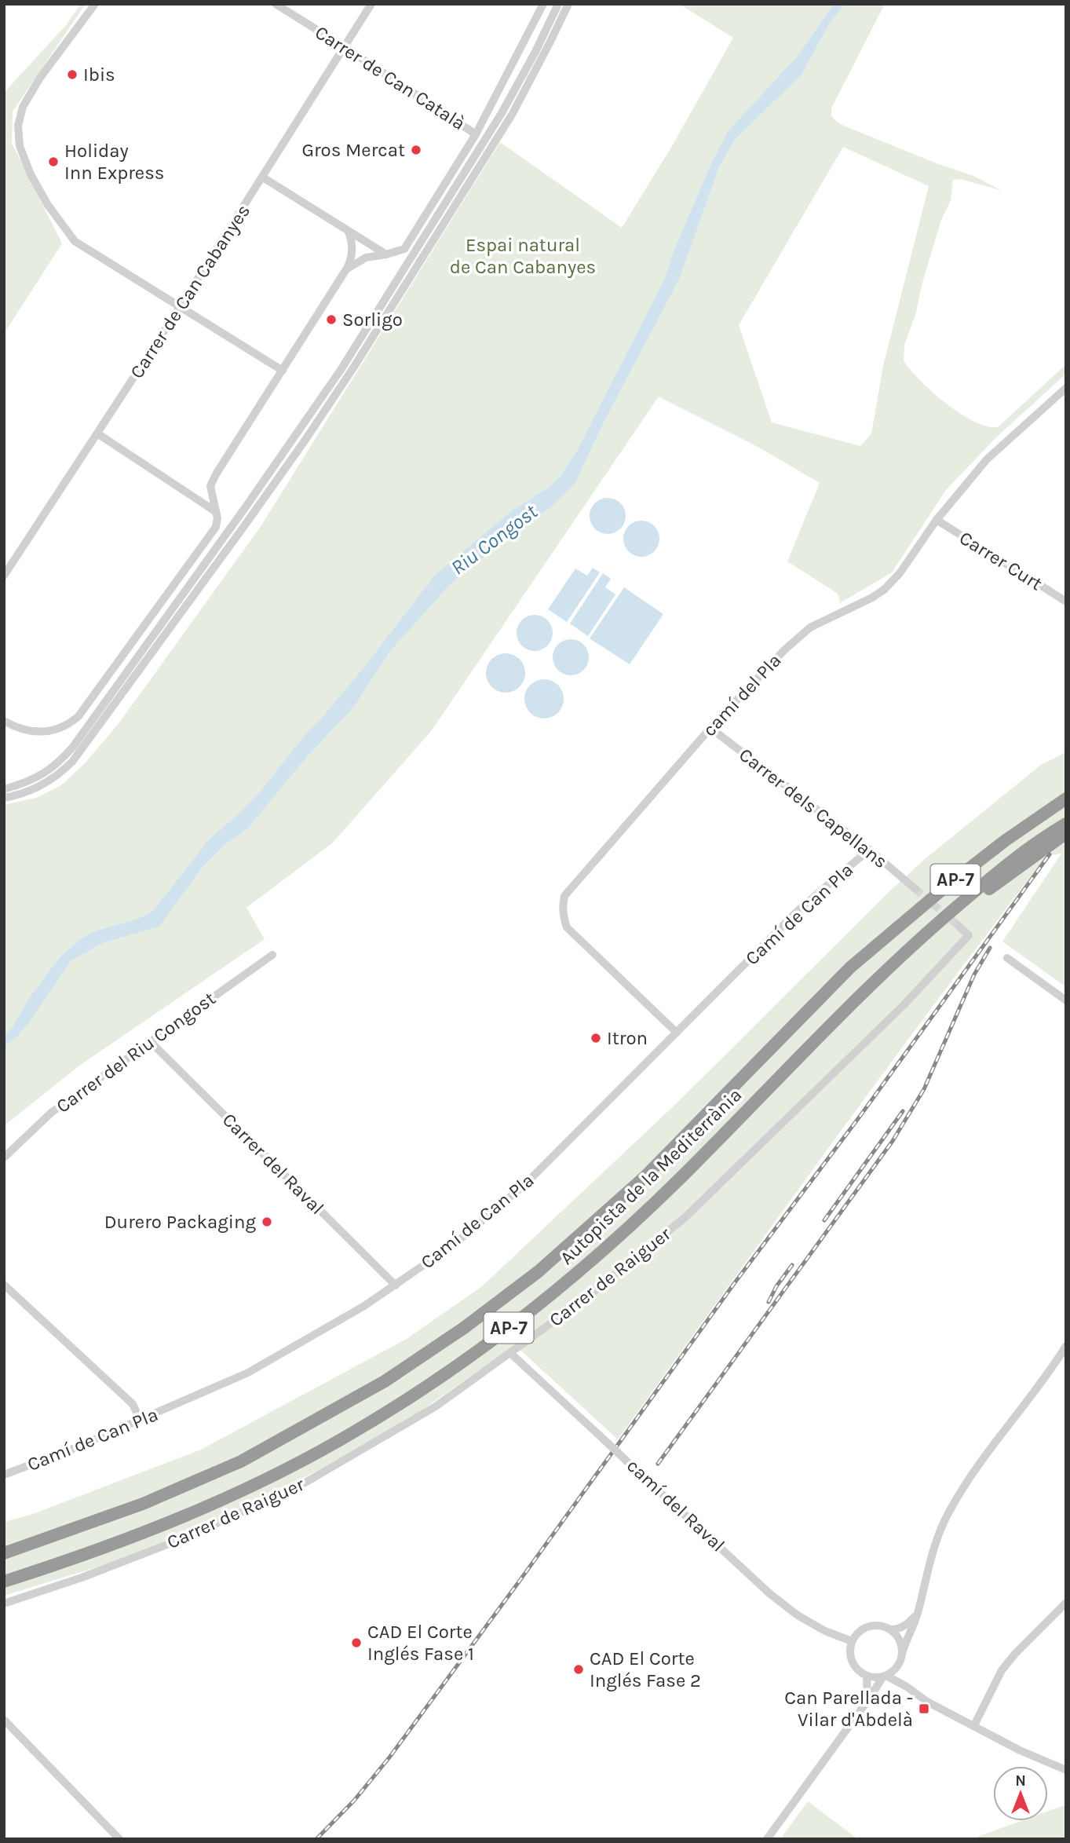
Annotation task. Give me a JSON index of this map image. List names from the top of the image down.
{
  "streets": {
    "highway": ["AP-7", "Autopista de la Mediterrània"],
    "street": [
      "Carrer de Can Català",
      "Carrer de Can Cabanyes",
      "Carrer Curt",
      "camí del Pla",
      "Carrer dels Capellans",
      "Camí de Can Pla",
      "Carrer del Riu Congost",
      "Carrer del Raval",
      "Carrer de Raiguer",
      "camí del Raval"
    ]
  },
  "crossings": [
    ["Carrer de Can Català", "Carrer de Can Cabanyes"],
    ["Carrer Curt", "camí del Pla"],
    ["camí del Pla", "Carrer dels Capellans"],
    ["camí del Pla", "Camí de Can Pla"],
    ["Carrer dels Capellans", "Camí de Can Pla"],
    ["Camí de Can Pla", "Carrer del Raval"],
    ["Carrer del Riu Congost", "Carrer del Raval"],
    ["Carrer de Raiguer", "camí del Raval"]
  ],
  "water": ["Riu Congost"],
  "parks": ["Espai natural de Can Cabanyes"],
  "places": {
    "other": [
      "Ibis",
      "Gros Mercat",
      "Holiday Inn Express",
      "Sorligo",
      "Itron",
      "Durero Packaging",
      "CAD El Corte Inglés Fase 1",
      "CAD El Corte Inglés Fase 2"
    ],
    "transit": ["Can Parellada - Vilar d'Abdelà"]
  },
  "north": "top"
}
